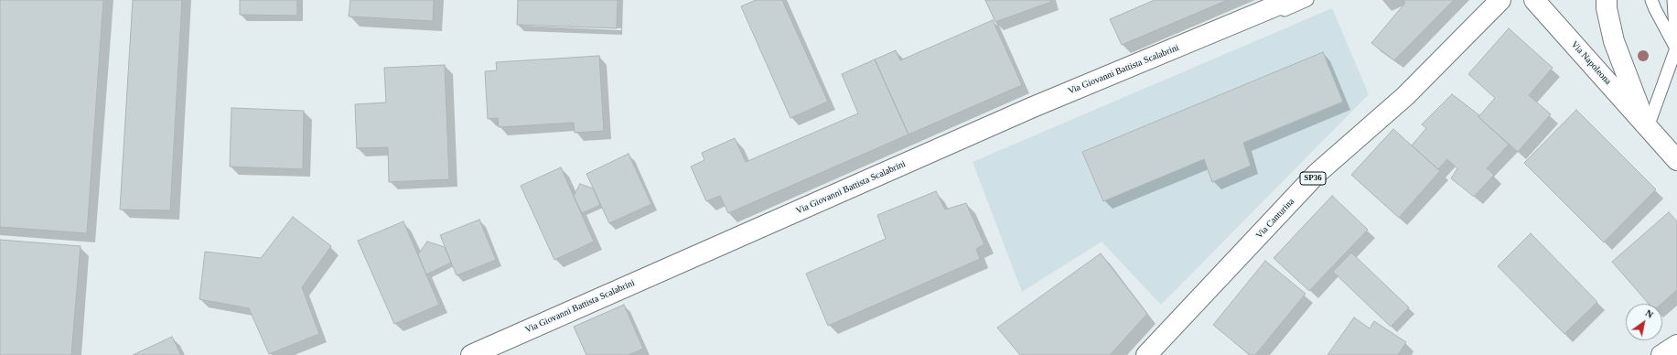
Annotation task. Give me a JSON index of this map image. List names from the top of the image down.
{
  "streets": {
    "street": [
      "Via Napoleona",
      "Via Giovanni Battista Scalabrini",
      "SP36",
      "Via Canturina"
    ]
  },
  "north": "top right"
}
